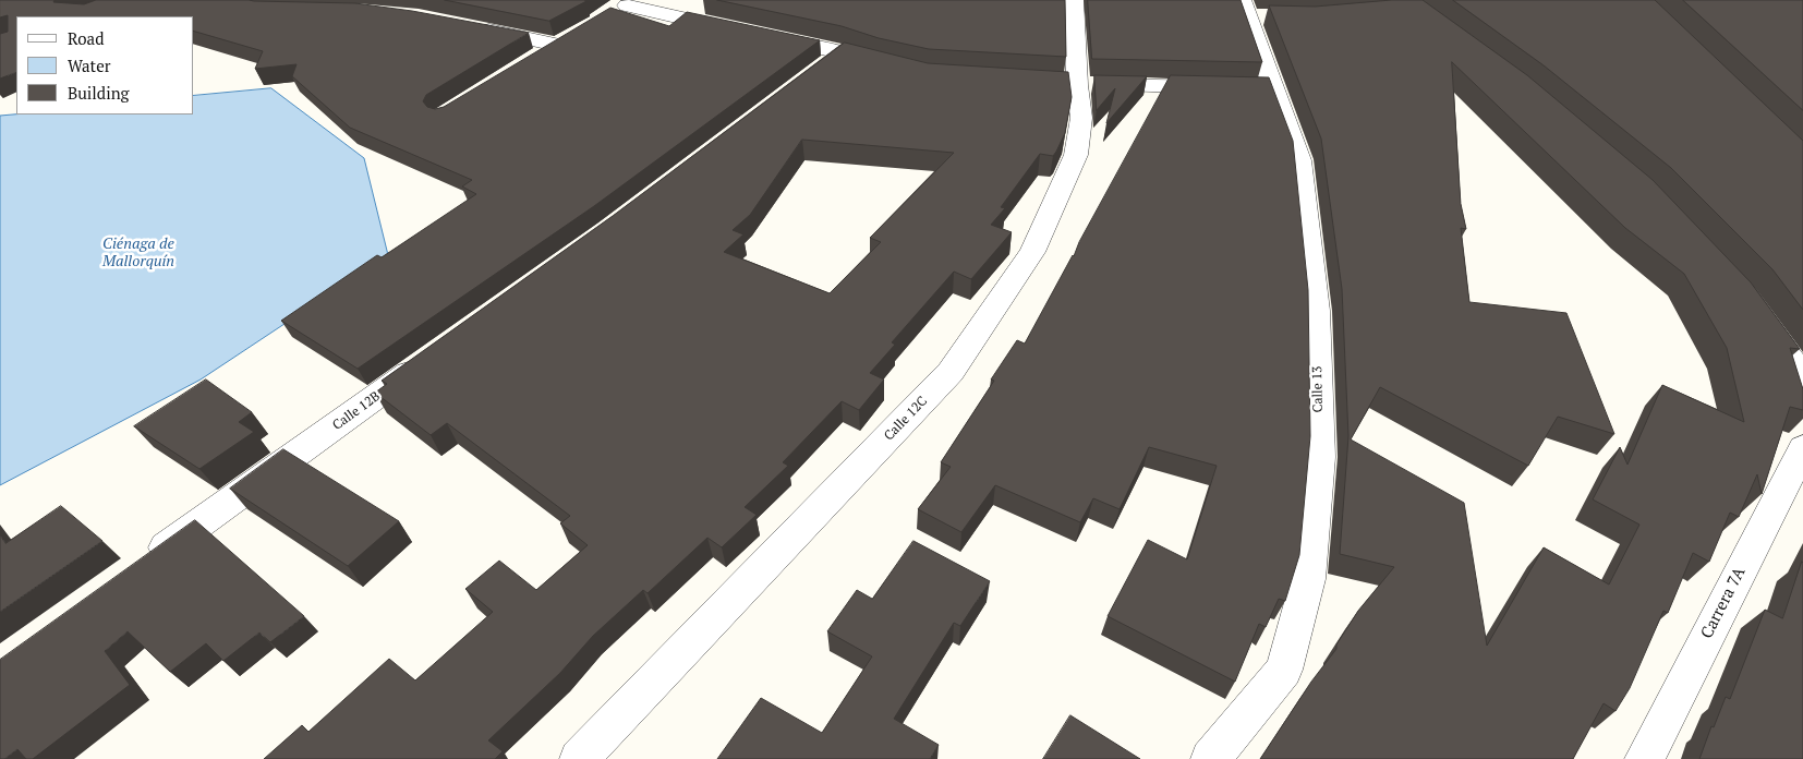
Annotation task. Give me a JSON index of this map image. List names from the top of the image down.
{
  "streets": {
    "street": [
      "Calle 13",
      "Calle 12B",
      "Calle 12C",
      "Carrera 7A"
    ]
  },
  "water": ["Ciénaga de Mallorquín"],
  "legend": ["Road", "Water", "Building"]
}
